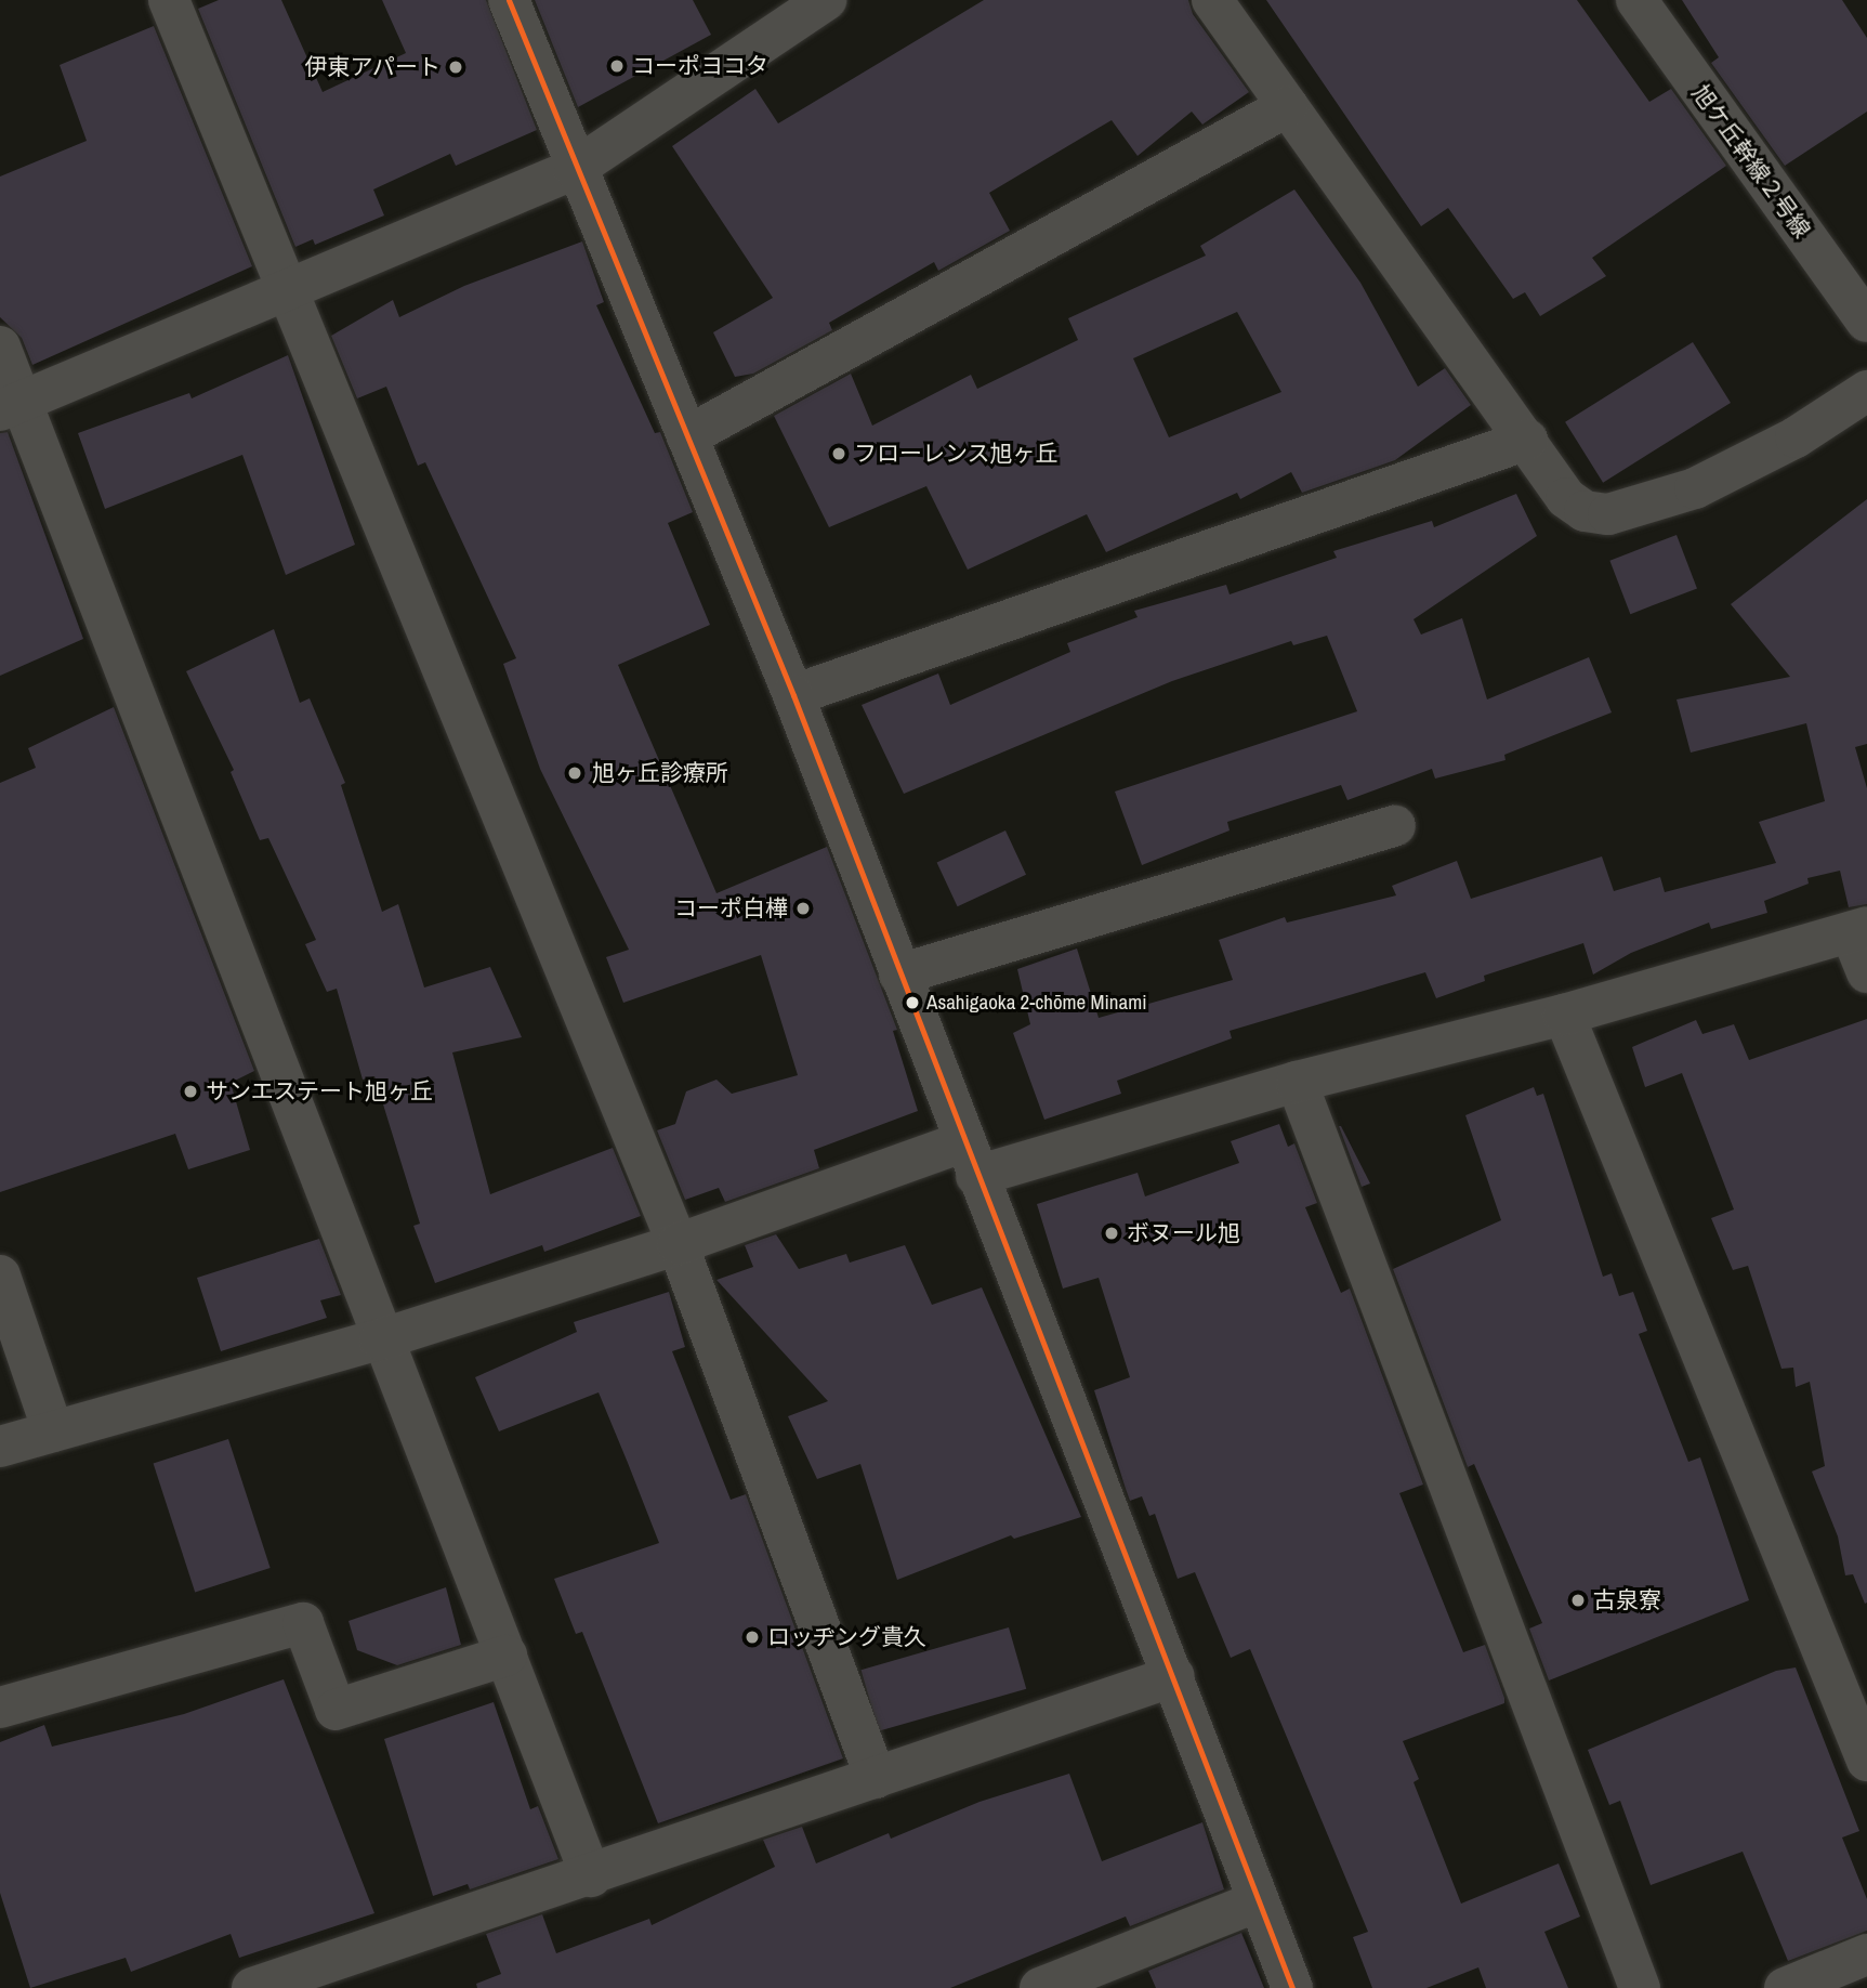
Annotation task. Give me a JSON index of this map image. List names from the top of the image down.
{
  "streets": {
    "street": ["旭ケ丘幹線２号線"]
  },
  "places": [
    "コーポヨコタ",
    "伊東アパート",
    "フローレンス旭ヶ丘",
    "旭ヶ丘診療所",
    "コーポ白樺",
    "Asahigaoka 2-chōme Minami",
    "サンエステート旭ヶ丘",
    "ボヌール旭",
    "古泉寮",
    "ロッヂング貴久"
  ]
}
